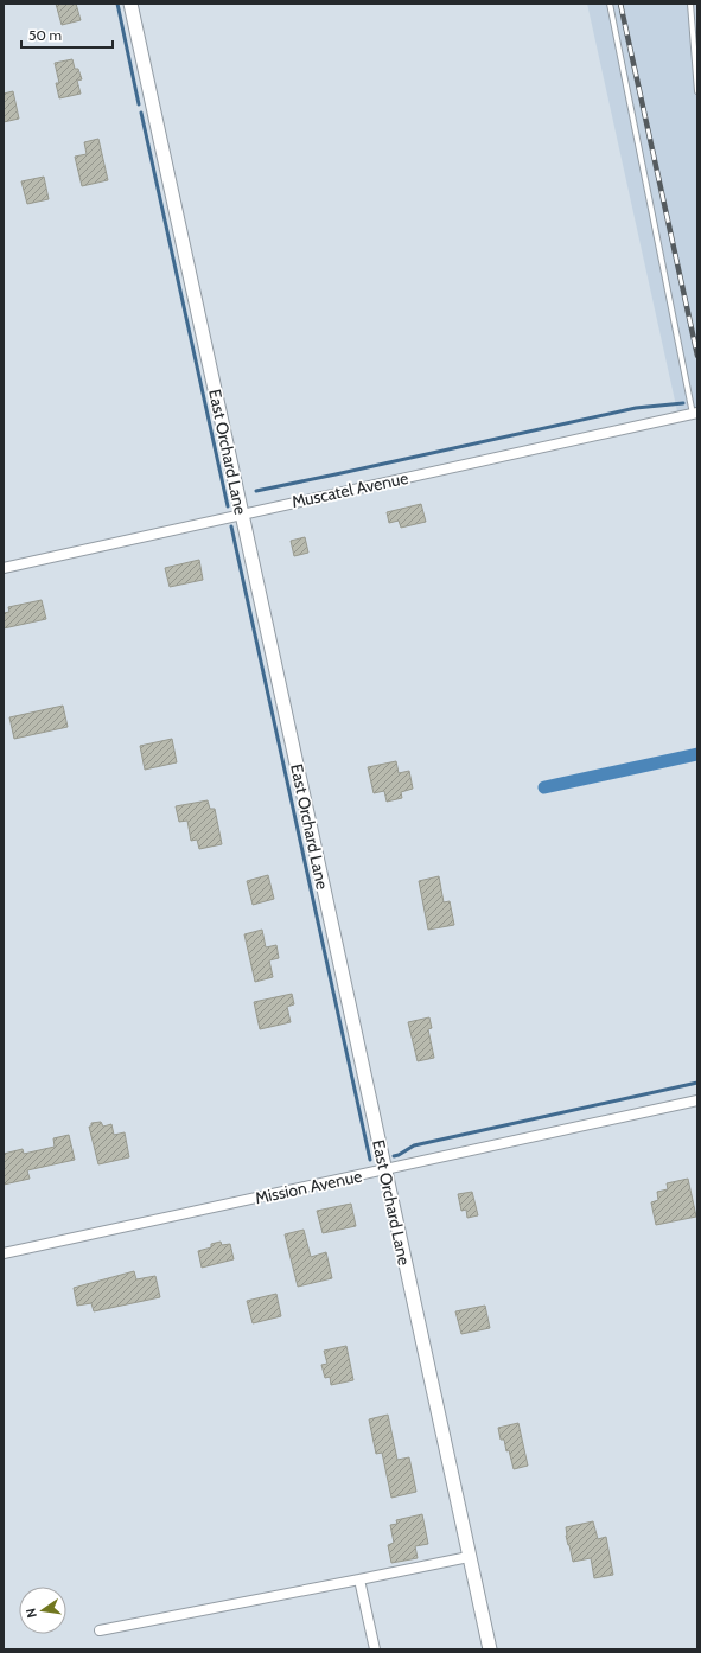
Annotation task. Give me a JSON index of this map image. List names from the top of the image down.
{
  "streets": {
    "street": ["East Orchard Lane", "Muscatel Avenue", "Mission Avenue"]
  },
  "crossings": [
    ["East Orchard Lane", "Muscatel Avenue"],
    ["East Orchard Lane", "Mission Avenue"]
  ],
  "scale_bar": "50 m",
  "north": "left"
}
